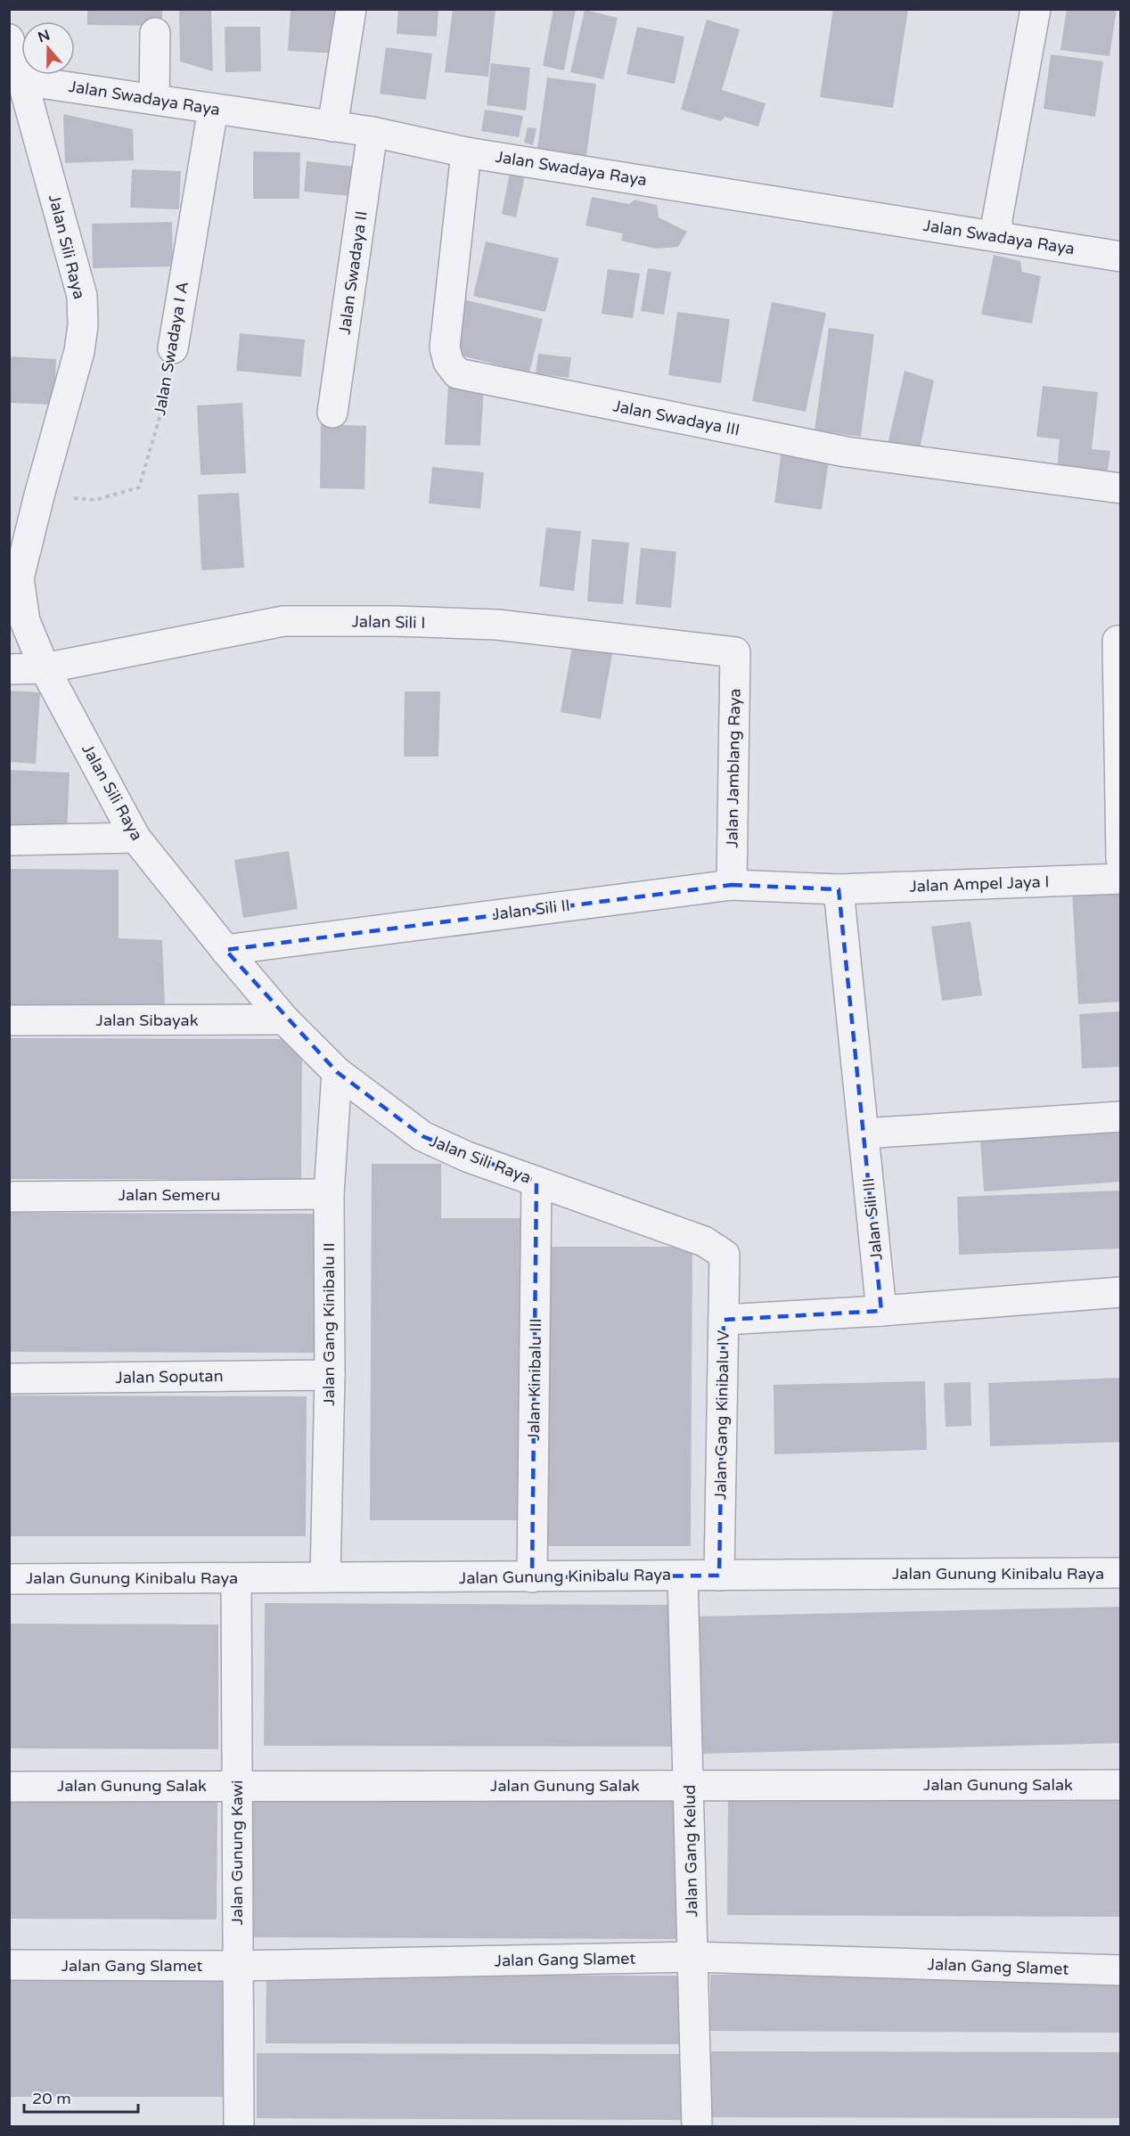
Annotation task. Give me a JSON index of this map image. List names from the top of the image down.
{
  "streets": {
    "street": [
      "Jalan Swadaya Raya",
      "Jalan Sili Raya",
      "Jalan Swadaya II",
      "Jalan Swadaya I A",
      "Jalan Swadaya III",
      "Jalan Sili I",
      "Jalan Jamblang Raya",
      "Jalan Ampel Jaya I",
      "Jalan Sili II",
      "Jalan Sibayak",
      "Jalan Semeru",
      "Jalan Sili III",
      "Jalan Gang Kinibalu II",
      "Jalan Soputan",
      "Jalan Kinibalu III",
      "Jalan Gang Kinibalu IV",
      "Jalan Gunung Kinibalu Raya",
      "Jalan Gunung Salak",
      "Jalan Gang Kelud",
      "Jalan Gunung Kawi",
      "Jalan Gang Slamet"
    ]
  },
  "crossings": [
    ["Jalan Swadaya Raya", "Jalan Sili Raya"],
    ["Jalan Swadaya Raya", "Jalan Swadaya II"],
    ["Jalan Swadaya Raya", "Jalan Swadaya I A"],
    ["Jalan Swadaya Raya", "Jalan Swadaya III"],
    ["Jalan Sili Raya", "Jalan Swadaya I A"],
    ["Jalan Sili Raya", "Jalan Sili I"],
    ["Jalan Sili Raya", "Jalan Sili II"],
    ["Jalan Sili Raya", "Jalan Sibayak"],
    ["Jalan Sili Raya", "Jalan Gang Kinibalu II"],
    ["Jalan Sili Raya", "Jalan Kinibalu III"],
    ["Jalan Sili Raya", "Jalan Gang Kinibalu IV"],
    ["Jalan Sili I", "Jalan Jamblang Raya"],
    ["Jalan Jamblang Raya", "Jalan Sili II"],
    ["Jalan Ampel Jaya I", "Jalan Sili II"],
    ["Jalan Ampel Jaya I", "Jalan Sili III"],
    ["Jalan Sili II", "Jalan Sili III"],
    ["Jalan Semeru", "Jalan Gang Kinibalu II"],
    ["Jalan Gang Kinibalu II", "Jalan Soputan"],
    ["Jalan Gang Kinibalu II", "Jalan Gunung Kinibalu Raya"],
    ["Jalan Kinibalu III", "Jalan Gunung Kinibalu Raya"],
    ["Jalan Gang Kinibalu IV", "Jalan Gunung Kinibalu Raya"],
    ["Jalan Gunung Kinibalu Raya", "Jalan Gang Kelud"],
    ["Jalan Gunung Kinibalu Raya", "Jalan Gunung Kawi"],
    ["Jalan Gunung Salak", "Jalan Gang Kelud"],
    ["Jalan Gunung Salak", "Jalan Gunung Kawi"],
    ["Jalan Gang Kelud", "Jalan Gang Slamet"],
    ["Jalan Gunung Kawi", "Jalan Gang Slamet"]
  ],
  "scale_bar": "20 m",
  "north": "top"
}
